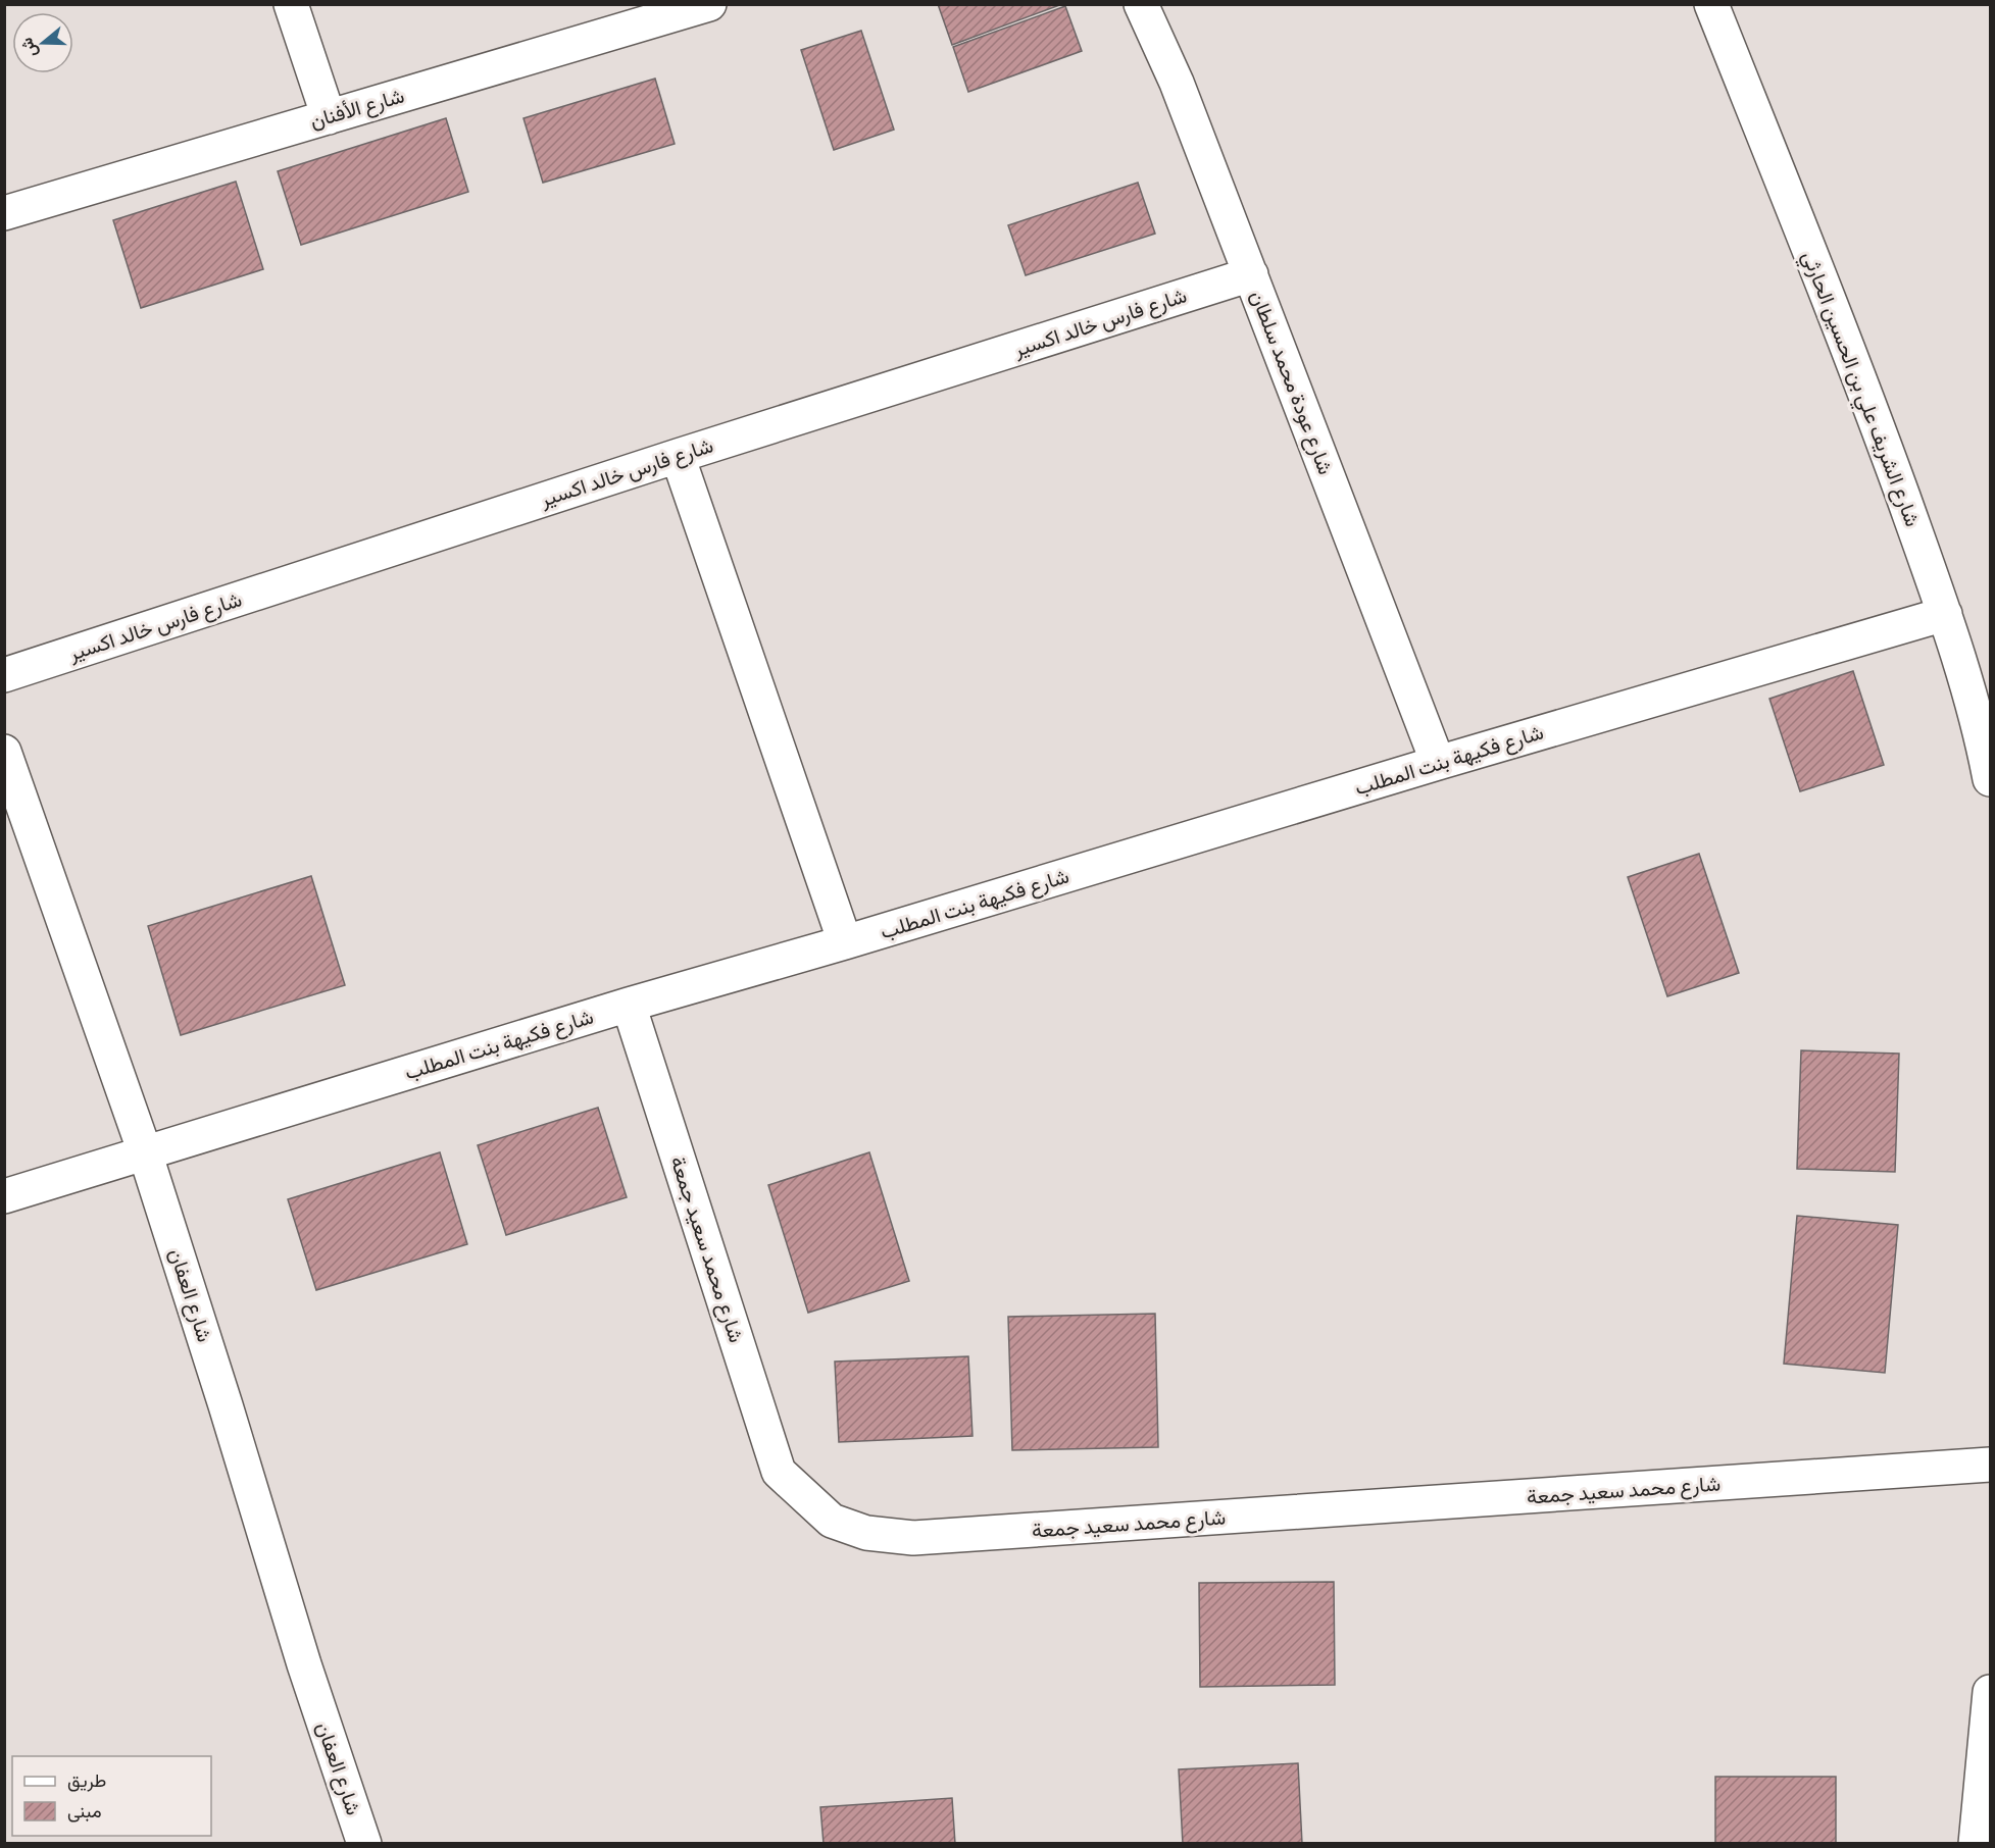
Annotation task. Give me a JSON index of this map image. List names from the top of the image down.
{
  "streets": {
    "street": [
      "شارع الأفنان",
      "شارع فارس خالد اكسير",
      "شارع عودة محمد سلطان",
      "شارع الشريف علي بن الحسين الحارثي",
      "شارع فكيهة بنت المطلب",
      "شارع محمد سعيد جمعة",
      "شارع العفان"
    ]
  },
  "crossings": [
    ["شارع فارس خالد اكسير", "شارع عودة محمد سلطان"],
    ["شارع عودة محمد سلطان", "شارع فكيهة بنت المطلب"],
    ["شارع الشريف علي بن الحسين الحارثي", "شارع فكيهة بنت المطلب"],
    ["شارع فكيهة بنت المطلب", "شارع محمد سعيد جمعة"],
    ["شارع فكيهة بنت المطلب", "شارع العفان"]
  ],
  "legend": ["طريق", "مبنى"],
  "north": "left"
}
